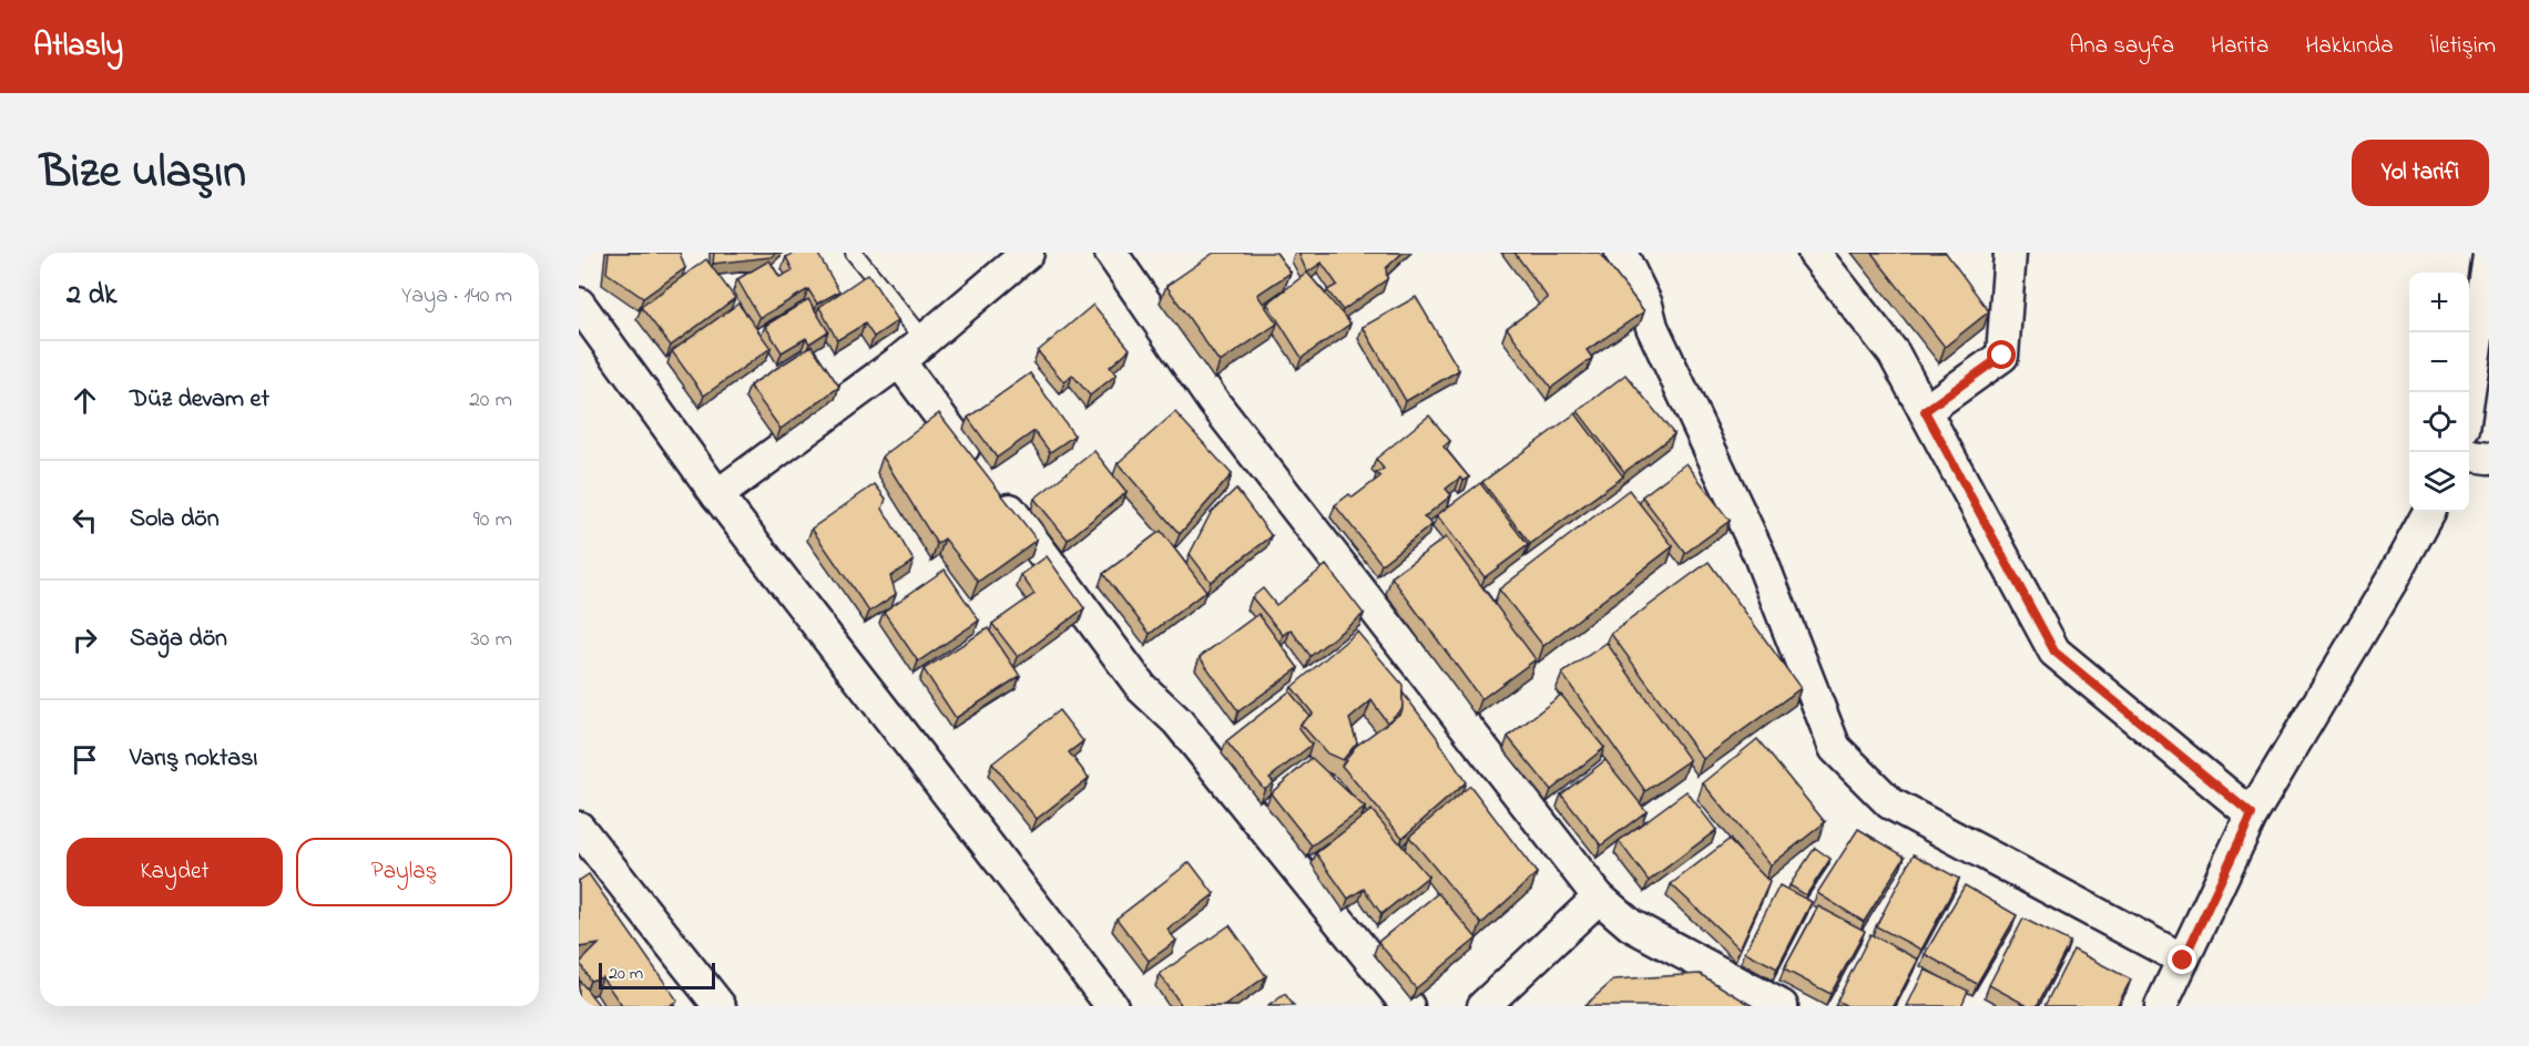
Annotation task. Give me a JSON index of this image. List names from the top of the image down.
{
  "scale_bar": "20 m",
  "page": {
    "header": "Atlasly",
    "nav": [
      "Ana sayfa",
      "Harita",
      "Hakkında",
      "İletişim"
    ],
    "title": "Bize ulaşın",
    "buttons": [
      "Yol tarifi",
      ["Kaydet", "Paylaş"]
    ],
    "heading": ["2 dk", "Yaya · 140 m"],
    "map_buttons": ["+", "−"],
    "list": [
      ["Düz devam et", "20 m"],
      ["Sola dön", "90 m"],
      ["Sağa dön", "30 m"],
      "Varış noktası"
    ],
    "scale": "20 m"
  }
}
